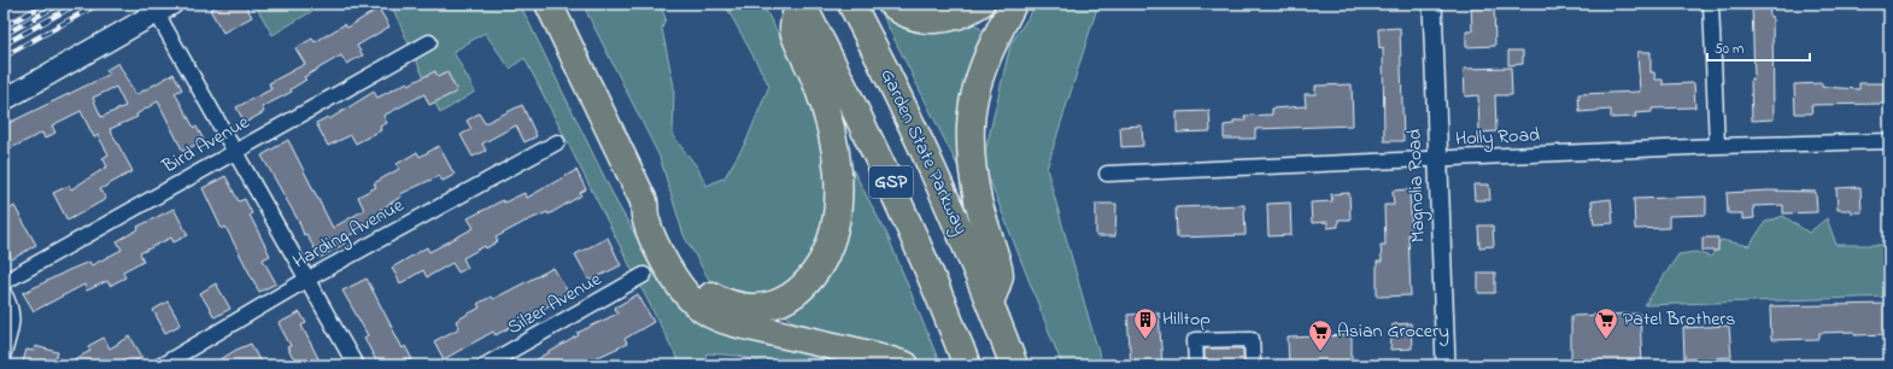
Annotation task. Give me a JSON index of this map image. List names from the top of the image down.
{
  "streets": {
    "highway": ["Garden State Parkway", "GSP"],
    "street": [
      "Holly Road",
      "Bird Avenue",
      "Magnolia Road",
      "Harding Avenue",
      "Silzer Avenue"
    ]
  },
  "crossings": [
    ["Holly Road", "Magnolia Road"]
  ],
  "places": {
    "building": ["Hilltop"],
    "supermarket": ["Patel Brothers", "Asian Grocery"]
  },
  "scale_bar": "50 m"
}
